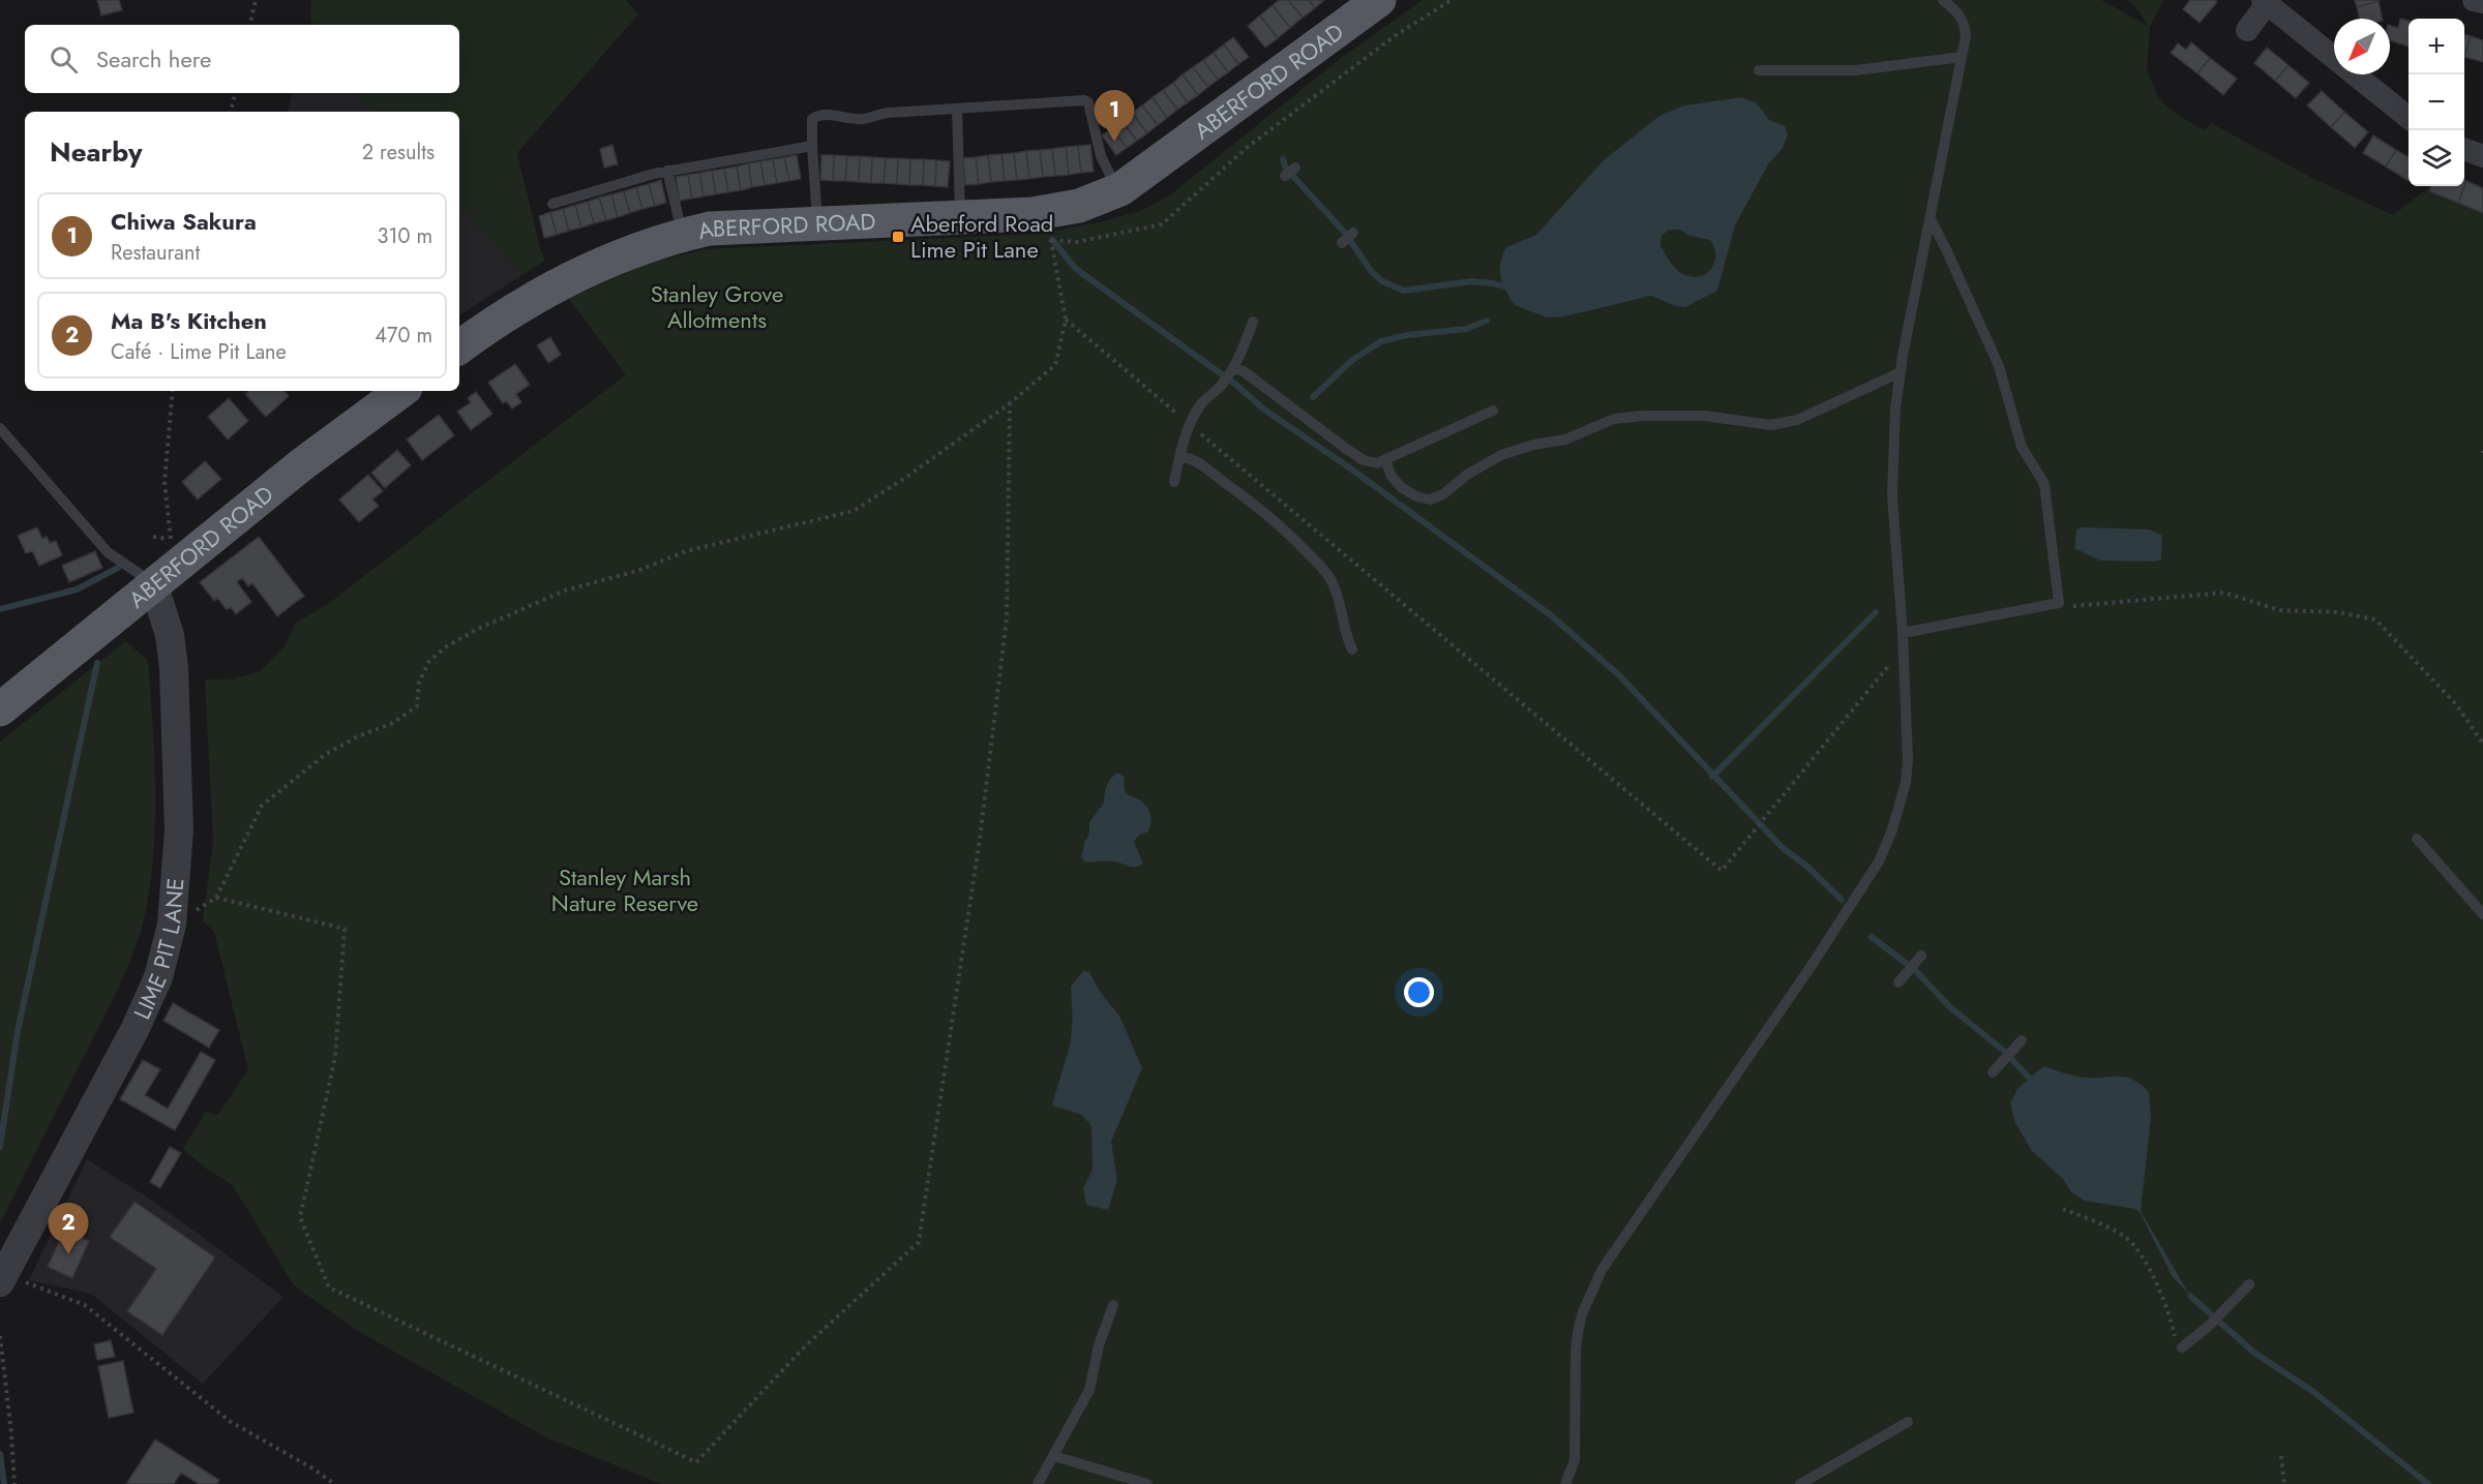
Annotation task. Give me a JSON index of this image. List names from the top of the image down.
{
  "streets": {
    "main road": ["ABERFORD ROAD"],
    "street": ["LIME PIT LANE"]
  },
  "crossings": [
    ["ABERFORD ROAD", "LIME PIT LANE"]
  ],
  "parks": ["Stanley Grove Allotments", "Stanley Marsh Nature Reserve"],
  "places": {
    "transit": ["Aberford Road Lime Pit Lane"]
  },
  "north": "bottom left",
  "page": {
    "map_buttons": ["+", "−"],
    "search": "Search here",
    "pins": ["1", "2"],
    "heading": ["Nearby", "2 results"],
    "list": [
      {
        "mark": "1",
        "name": "Chiwa Sakura",
        "note": "Restaurant",
        "value": "310 m"
      },
      {
        "mark": "2",
        "name": "Ma B's Kitchen",
        "note": "Café · Lime Pit Lane",
        "value": "470 m"
      }
    ]
  }
}
